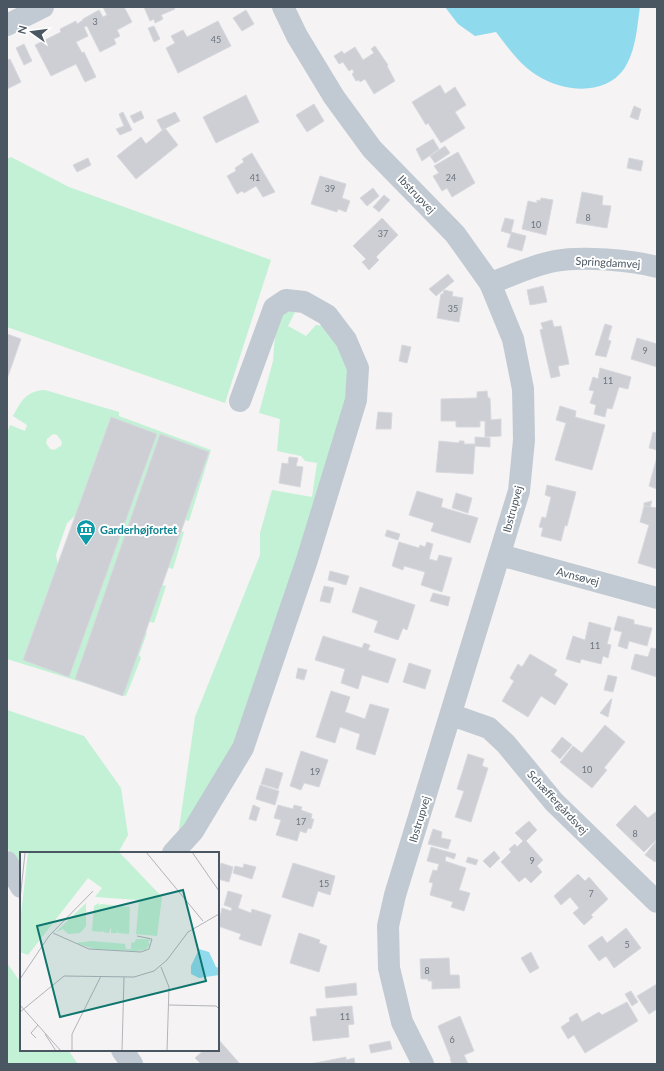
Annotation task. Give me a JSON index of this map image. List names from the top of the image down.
{
  "streets": {
    "street": [
      "Ibstrupvej",
      "Springdamvej",
      "Avnsøvej",
      "Schæffergårdsvej"
    ]
  },
  "crossings": [
    ["Ibstrupvej", "Springdamvej"],
    ["Ibstrupvej", "Avnsøvej"],
    ["Ibstrupvej", "Schæffergårdsvej"]
  ],
  "places": {
    "museum": ["Garderhøjfortet"]
  },
  "house_numbers": [
    "3",
    "45",
    "41",
    "24",
    "39",
    "8",
    "10",
    "37",
    "35",
    "9",
    "11",
    "11",
    "10",
    "19",
    "17",
    "8",
    "9",
    "15",
    "7",
    "5",
    "8",
    "11",
    "6"
  ],
  "north": "left"
}
